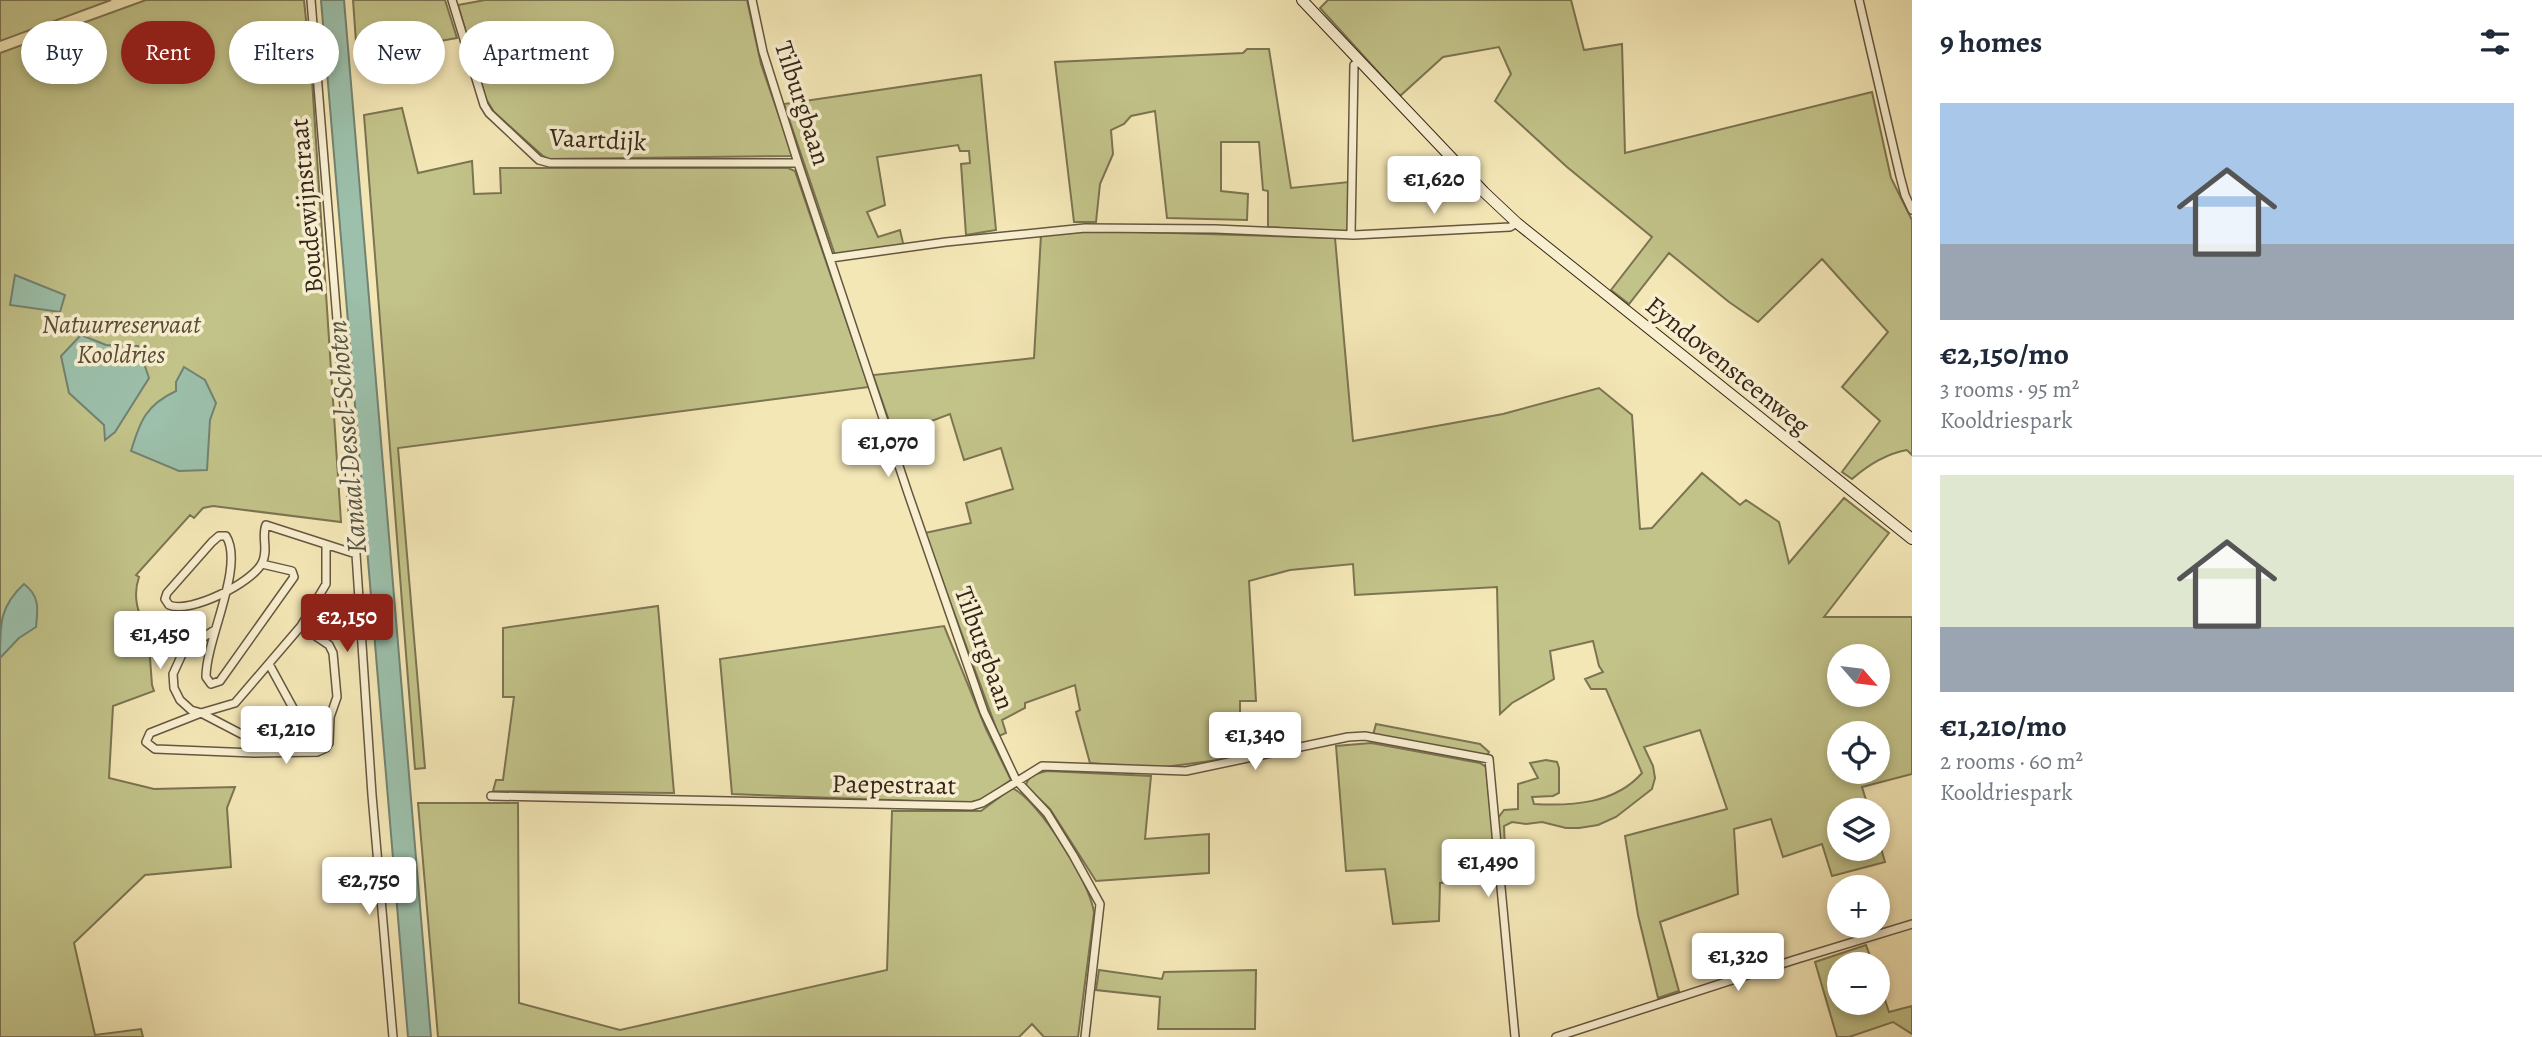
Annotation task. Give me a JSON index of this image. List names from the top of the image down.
{
  "streets": {
    "street": [
      "Tilburgbaan",
      "Vaartdijk",
      "Boudewijnstraat",
      "Eyndovensteenweg",
      "Paepestraat"
    ]
  },
  "crossings": [
    ["Tilburgbaan", "Vaartdijk"],
    ["Tilburgbaan", "Paepestraat"]
  ],
  "water": ["Kanaal Dessel-Schoten"],
  "parks": ["Natuurreservaat Kooldries"],
  "north": "bottom right",
  "page": {
    "heading": "9 homes",
    "chip": [
      "Buy",
      "Rent",
      "Filters",
      "New",
      "Apartment"
    ],
    "list": [
      {
        "name": "€2,150/mo",
        "note": "3 rooms · 95 m² · Kooldriespark"
      },
      {
        "name": "€1,210/mo",
        "note": "2 rooms · 60 m² · Kooldriespark"
      }
    ],
    "price": [
      "€1,620",
      "€1,070",
      "€2,150",
      "€1,450",
      "€1,210",
      "€1,340",
      "€1,490",
      "€2,750",
      "€1,320"
    ],
    "map_buttons": ["+", "−"]
  }
}
